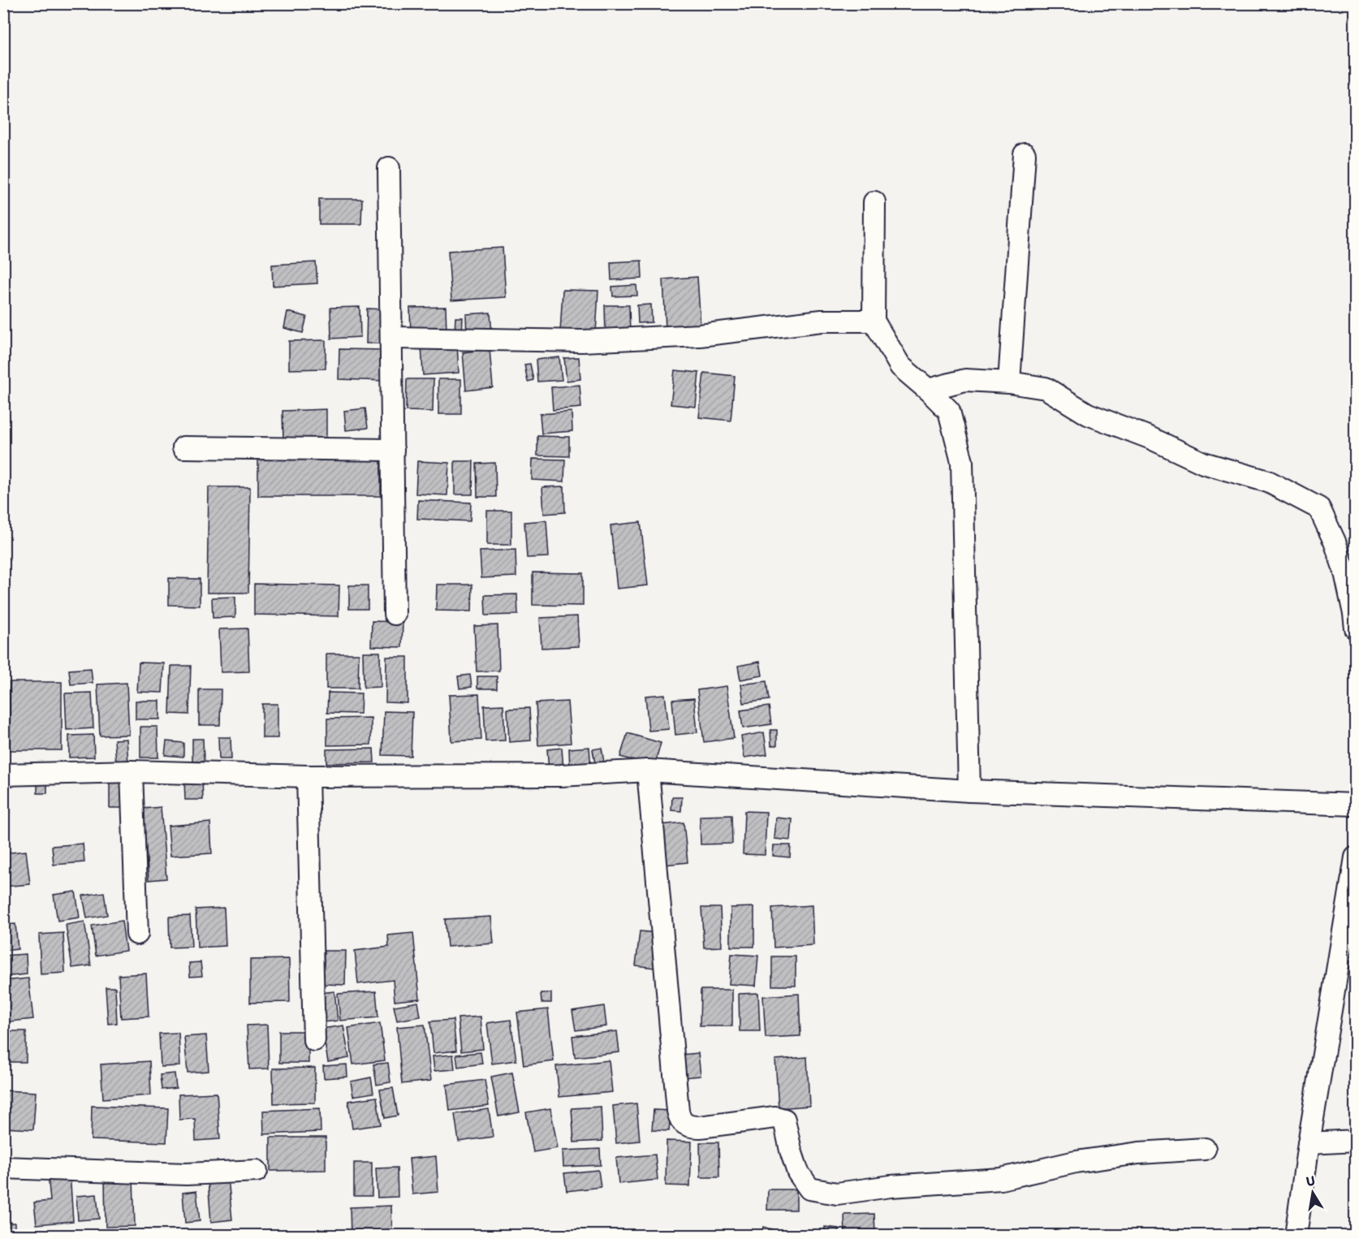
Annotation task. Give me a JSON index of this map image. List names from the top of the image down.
{
  "north": "top"
}
